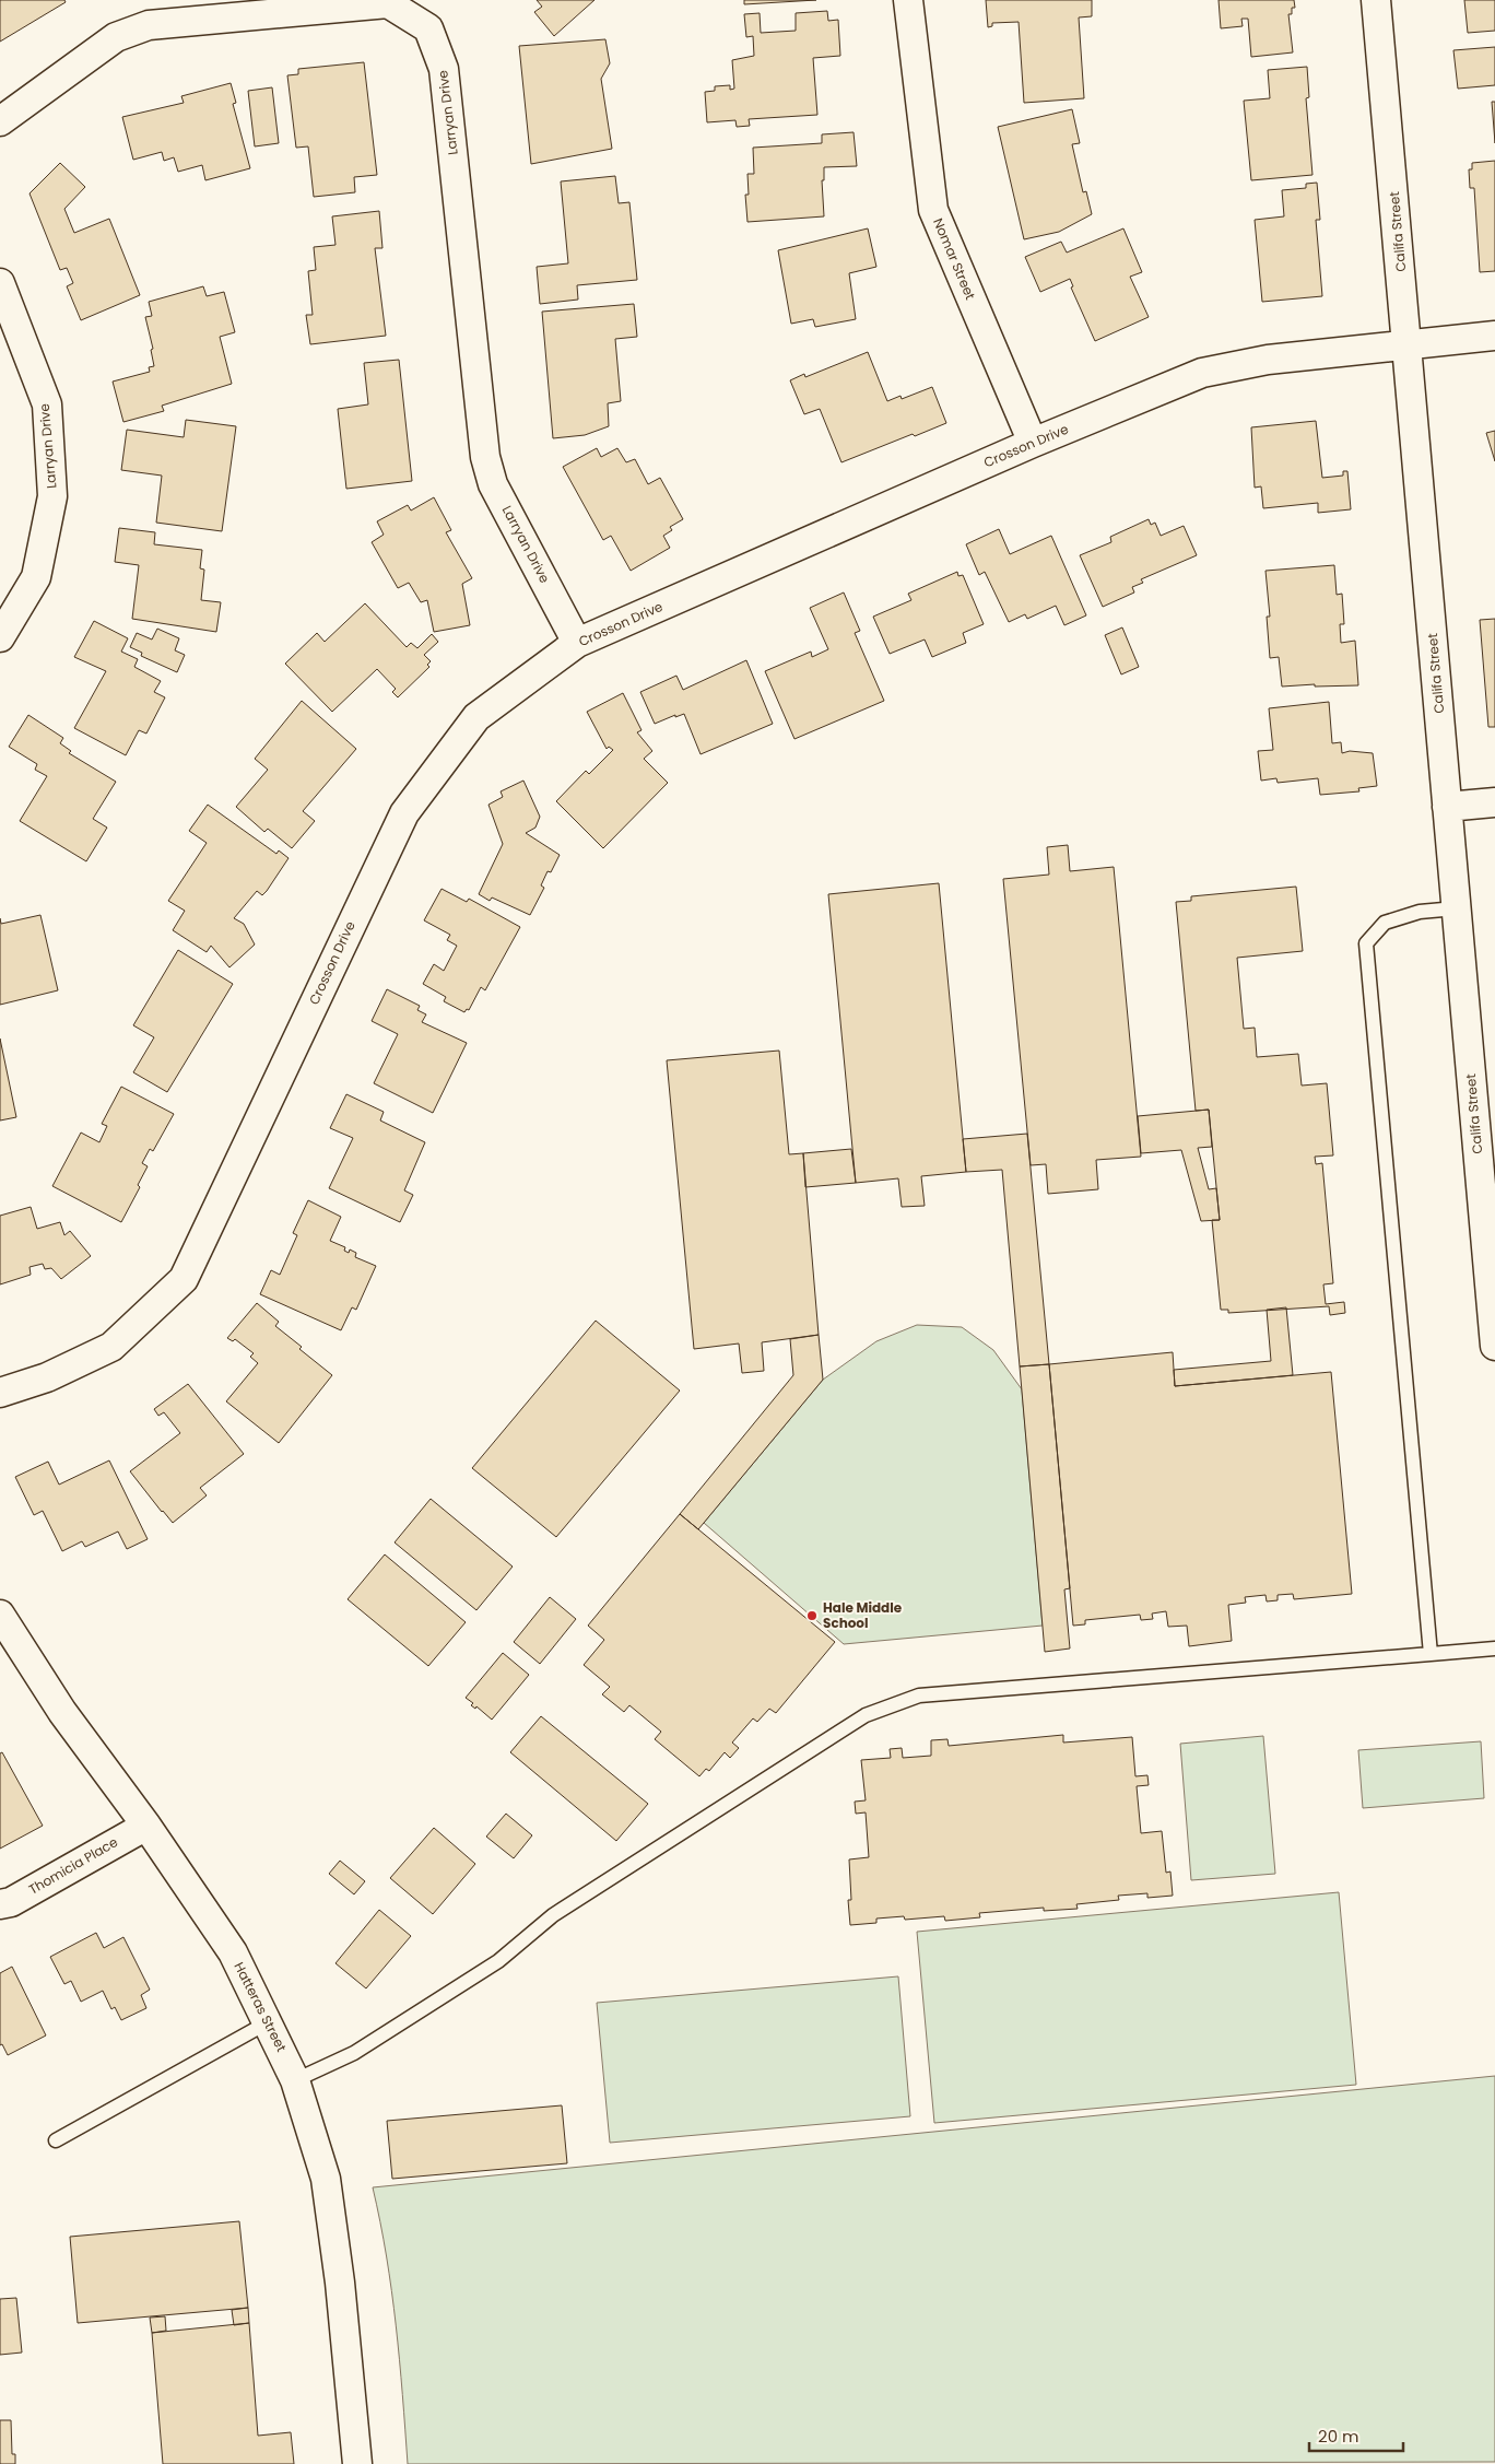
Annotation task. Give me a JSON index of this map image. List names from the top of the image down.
{
  "streets": {
    "street": [
      "Larryan Drive",
      "Califa Street",
      "Nomar Street",
      "Crosson Drive",
      "Thomicia Place",
      "Hatteras Street"
    ]
  },
  "crossings": [
    ["Larryan Drive", "Crosson Drive"],
    ["Califa Street", "Crosson Drive"],
    ["Nomar Street", "Crosson Drive"],
    ["Thomicia Place", "Hatteras Street"]
  ],
  "places": ["Hale Middle School"],
  "scale_bar": "20 m"
}
